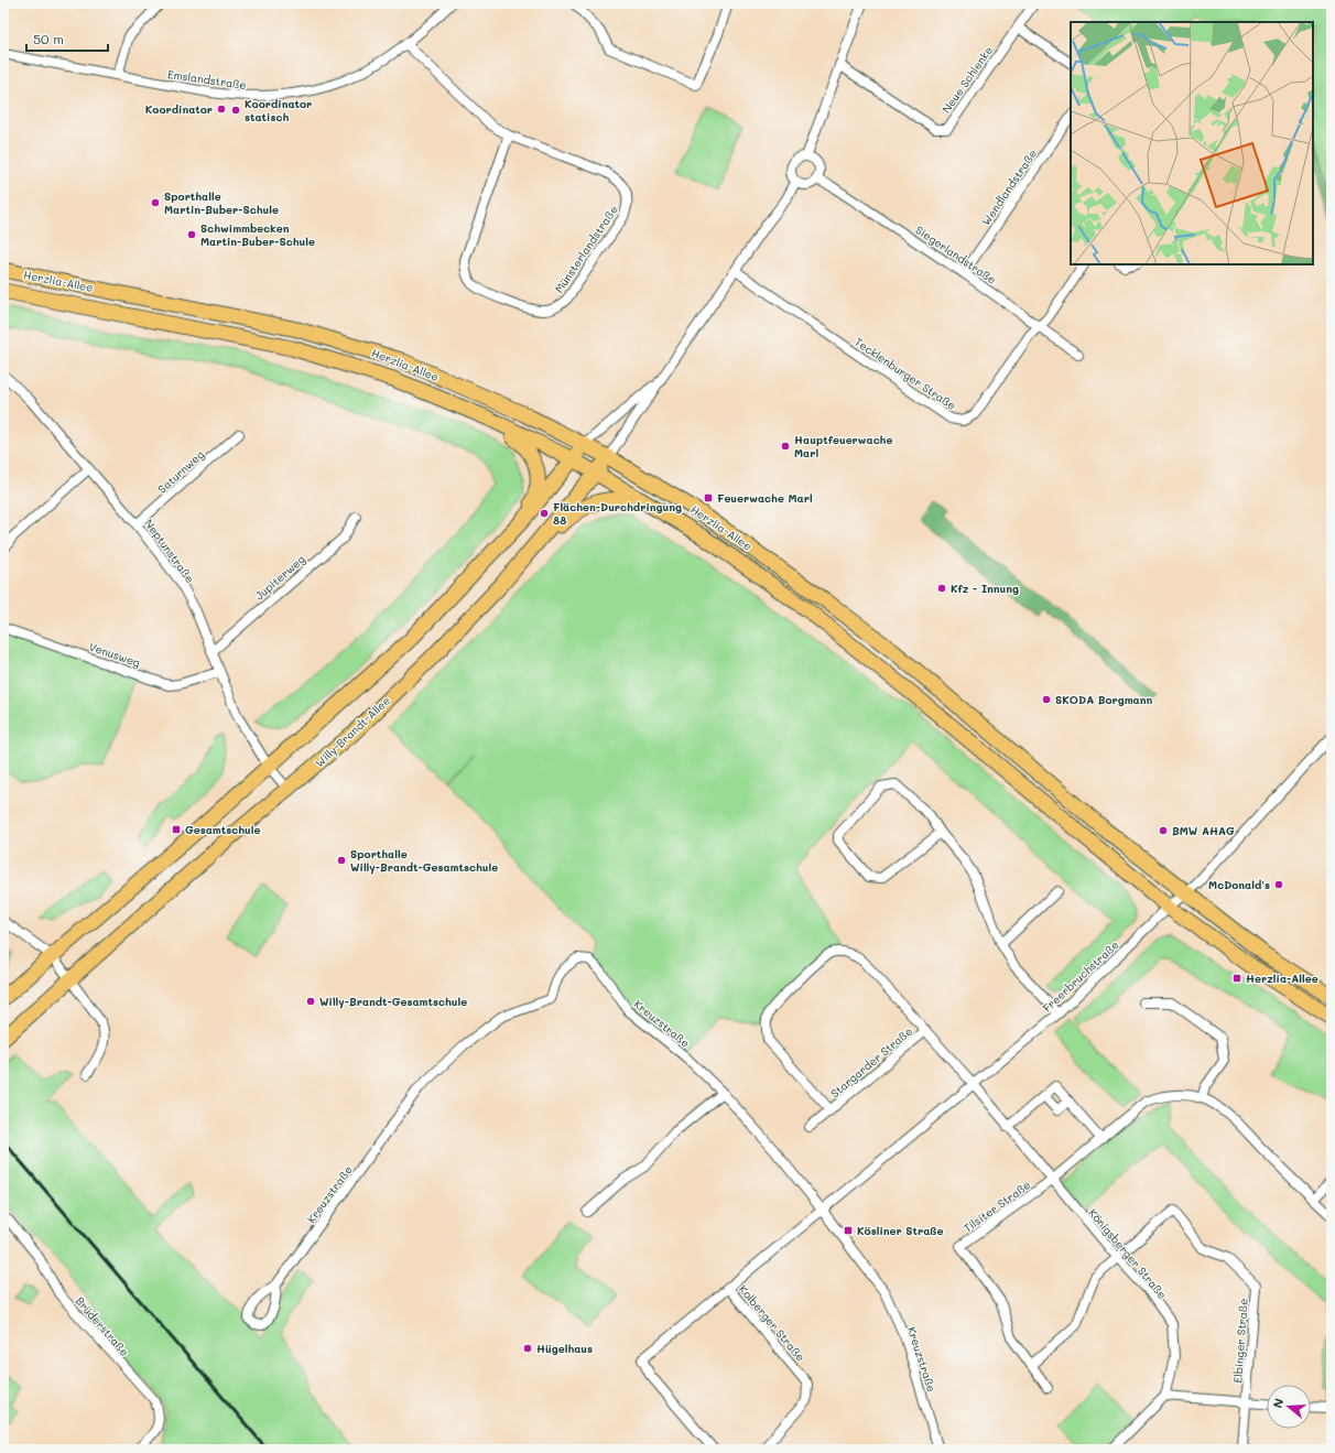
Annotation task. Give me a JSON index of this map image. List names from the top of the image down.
{
  "streets": {
    "main road": ["Herzlia-Allee", "Willy-Brandt-Allee"],
    "street": [
      "Emslandstraße",
      "Neue Schlenke",
      "Wendlandstraße",
      "Münsterlandstraße",
      "Siegerlandstraße",
      "Tecklenburger Straße",
      "Saturnweg",
      "Neptunstraße",
      "Jupiterweg",
      "Venusweg",
      "Freerbruchstraße",
      "Kreuzstraße",
      "Stargarder Straße",
      "Tilsiter Straße",
      "Königsberger Straße",
      "Kolberger Straße",
      "Brüderstraße",
      "Elbinger Straße"
    ]
  },
  "crossings": [
    ["Emslandstraße", "Münsterlandstraße"],
    ["Wendlandstraße", "Siegerlandstraße"],
    ["Siegerlandstraße", "Tecklenburger Straße"],
    ["Herzlia-Allee", "Willy-Brandt-Allee"],
    ["Herzlia-Allee", "Freerbruchstraße"],
    ["Saturnweg", "Neptunstraße"],
    ["Neptunstraße", "Jupiterweg"],
    ["Neptunstraße", "Venusweg"],
    ["Neptunstraße", "Willy-Brandt-Allee"],
    ["Freerbruchstraße", "Kreuzstraße"],
    ["Freerbruchstraße", "Stargarder Straße"],
    ["Freerbruchstraße", "Königsberger Straße"],
    ["Freerbruchstraße", "Kolberger Straße"],
    ["Kreuzstraße", "Kolberger Straße"],
    ["Stargarder Straße", "Königsberger Straße"],
    ["Tilsiter Straße", "Königsberger Straße"],
    ["Königsberger Straße", "Elbinger Straße"]
  ],
  "places": {
    "other": [
      "Koordinator",
      "Koordinator statisch",
      "Sporthalle Martin-Buber-Schule",
      "Schwimmbecken Martin-Buber-Schule",
      "Hauptfeuerwache Marl",
      "Flächen-Durchdringung 88",
      "Kfz - Innung",
      "SKODA Borgmann",
      "BMW AHAG",
      "Sporthalle Willy-Brandt-Gesamtschule",
      "McDonald's",
      "Willy-Brandt-Gesamtschule",
      "Hügelhaus"
    ],
    "transit": [
      "Feuerwache Marl",
      "Gesamtschule",
      "Herzlia-Allee",
      "Kösliner Straße"
    ]
  },
  "scale_bar": "50 m",
  "north": "left"
}
